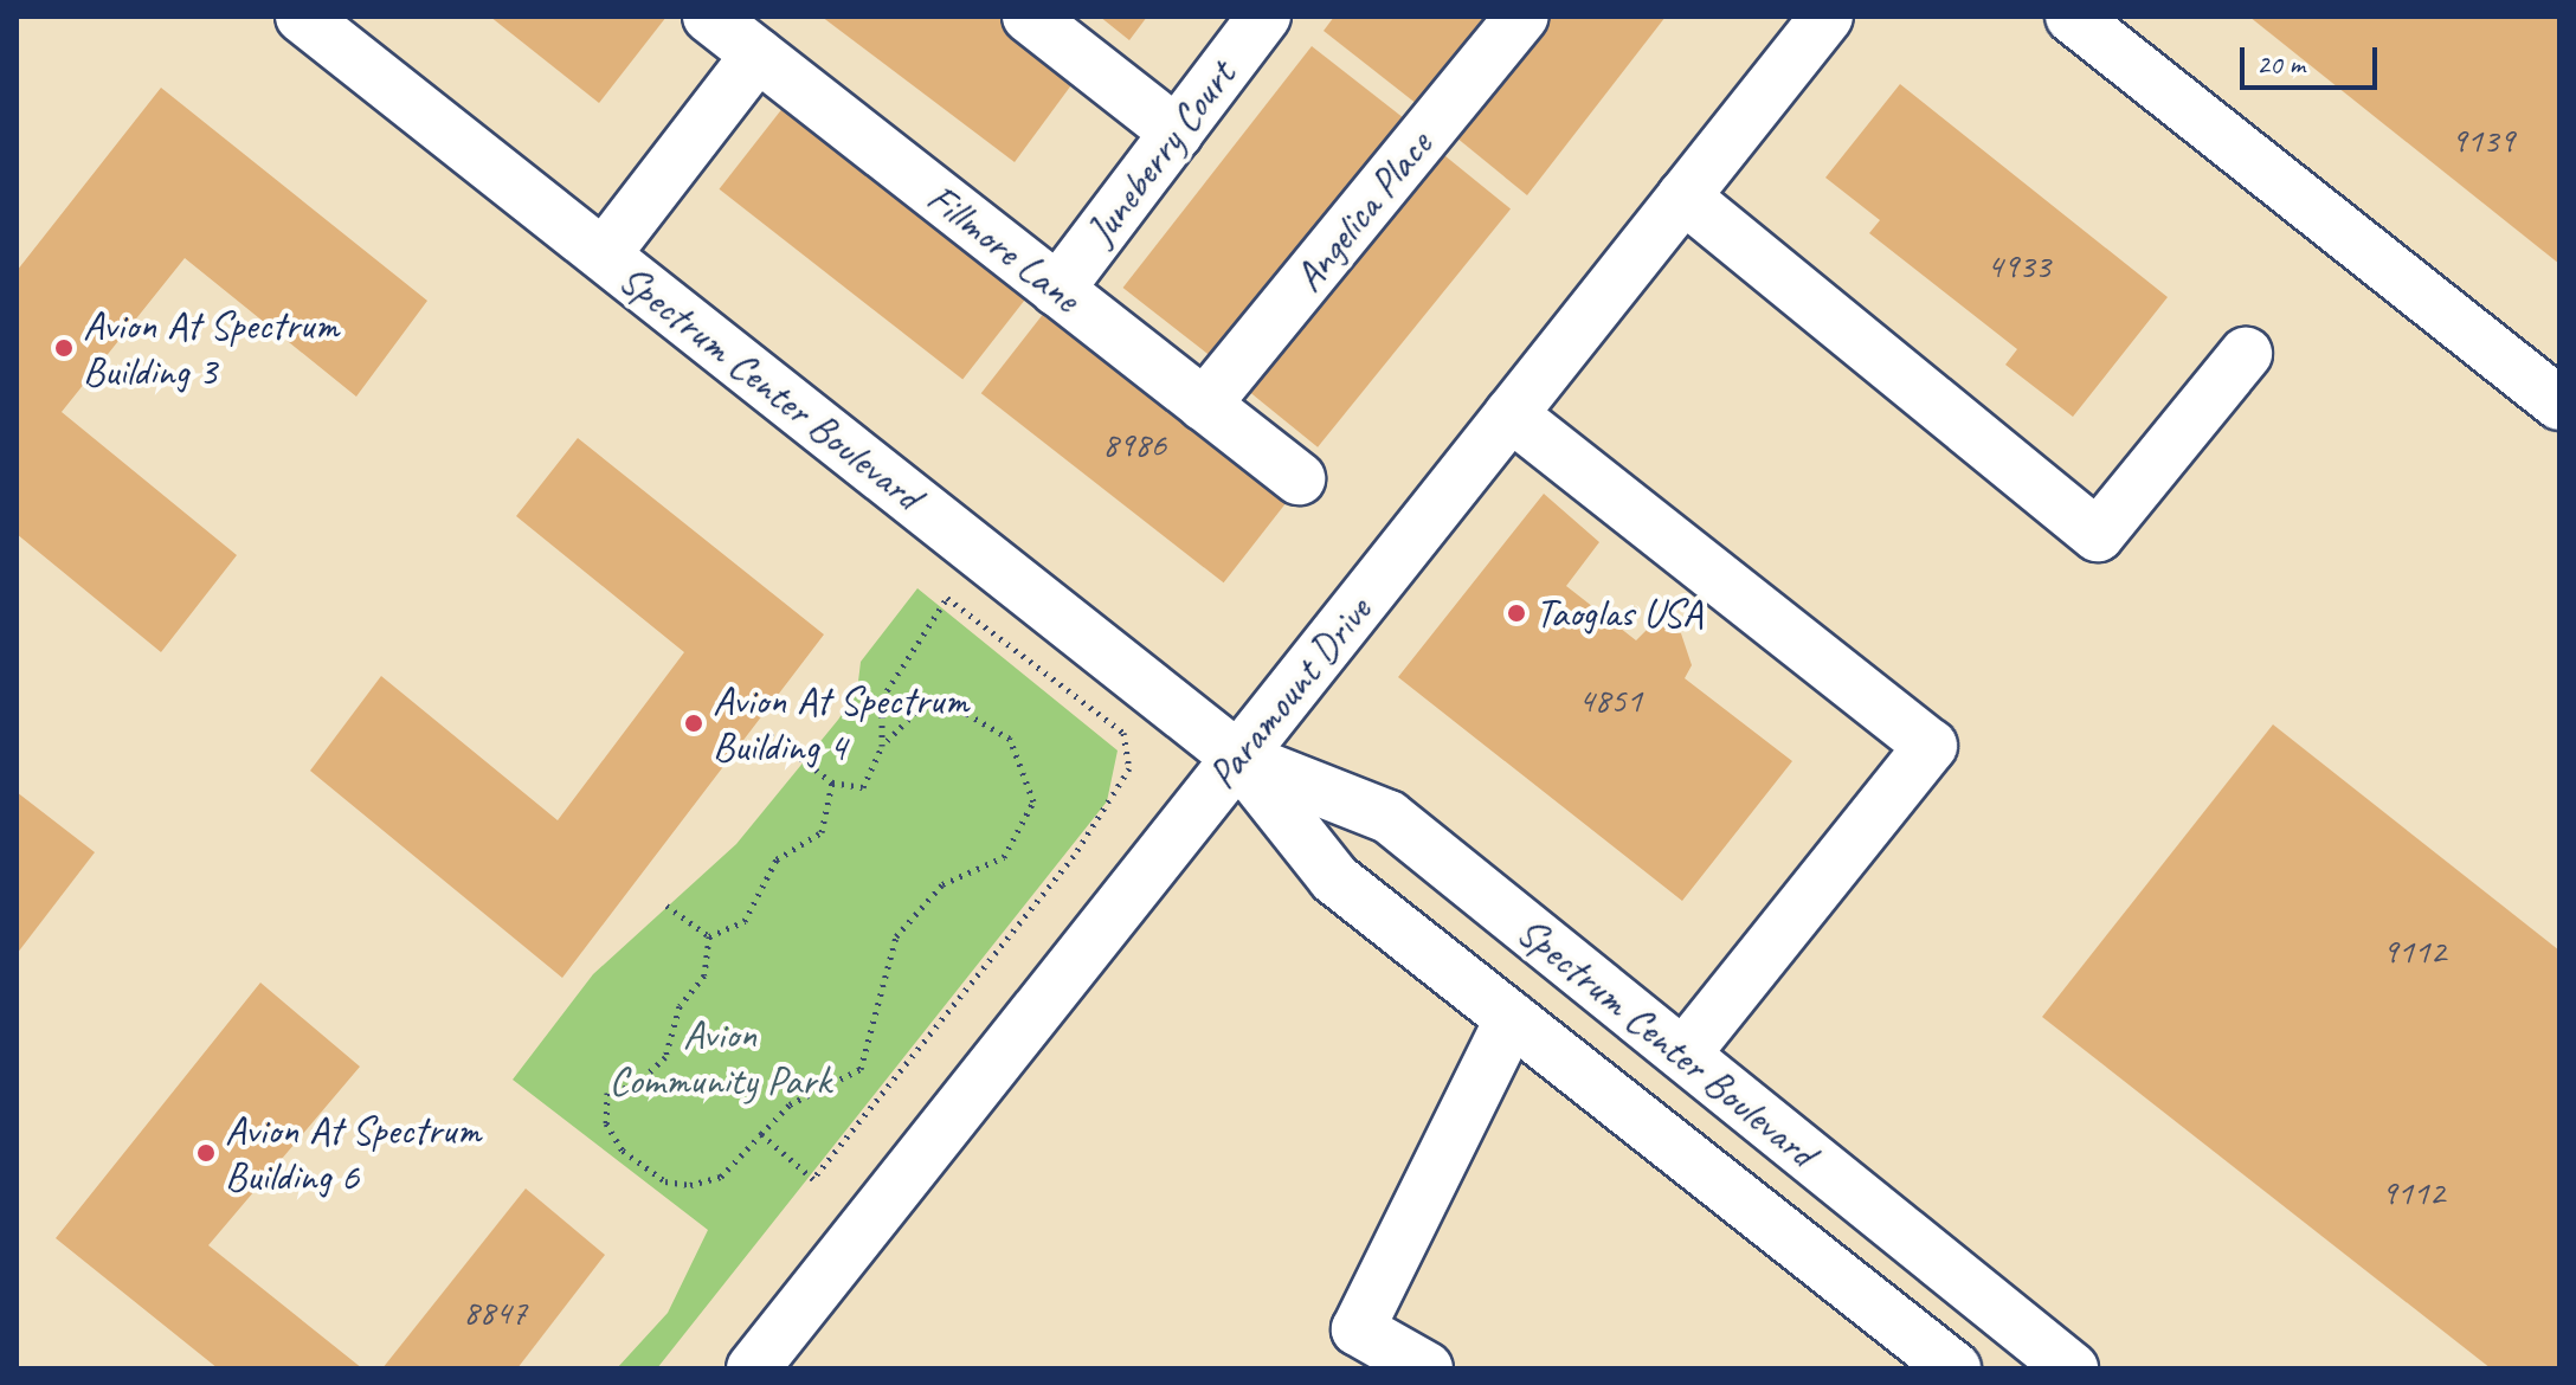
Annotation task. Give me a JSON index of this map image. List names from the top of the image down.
{
  "streets": {
    "street": [
      "Juneberry Court",
      "Angelica Place",
      "Fillmore Lane",
      "Spectrum Center Boulevard",
      "Paramount Drive"
    ]
  },
  "crossings": [
    ["Juneberry Court", "Fillmore Lane"],
    ["Angelica Place", "Fillmore Lane"],
    ["Spectrum Center Boulevard", "Paramount Drive"]
  ],
  "parks": ["Avion Community Park"],
  "places": [
    "Avion At Spectrum Building 3",
    "Taoglas USA",
    "Avion At Spectrum Building 4",
    "Avion At Spectrum Building 6"
  ],
  "house_numbers": [
    "9139",
    "4933",
    "8986",
    "4851",
    "9112",
    "9112",
    "8847"
  ],
  "scale_bar": "20 m"
}
